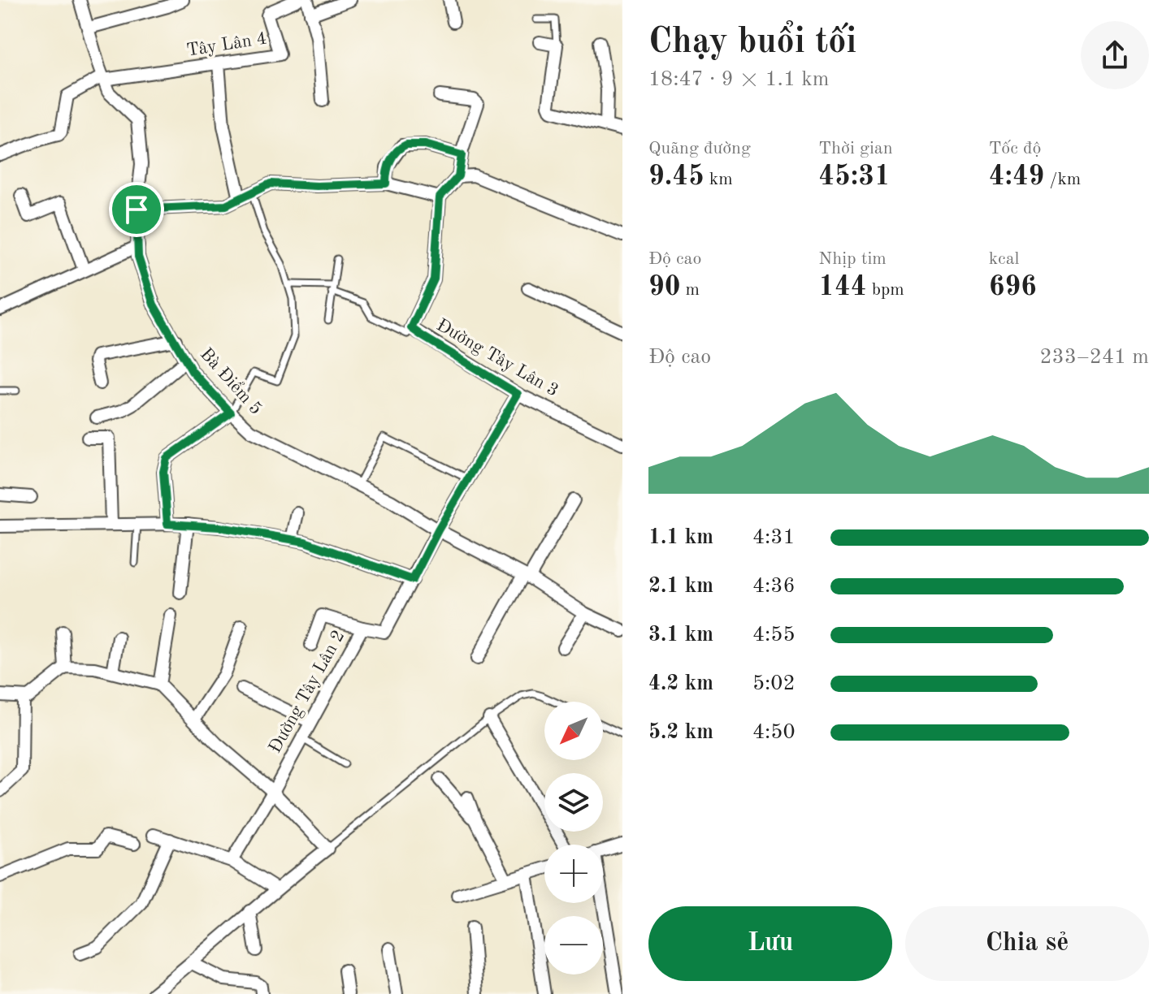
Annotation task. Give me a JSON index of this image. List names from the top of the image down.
{
  "streets": {
    "street": [
      "Tây Lân 4",
      "Đường Tây Lân 3",
      "Bà Điểm 5",
      "Đường Tây Lân 2"
    ]
  },
  "crossings": [
    ["Tây Lân 4", "Bà Điểm 5"],
    ["Đường Tây Lân 3", "Đường Tây Lân 2"],
    ["Bà Điểm 5", "Đường Tây Lân 2"]
  ],
  "north": "bottom left",
  "page": {
    "heading": ["Chạy buổi tối", "18:47 · 9 × 1.1 km"],
    "stats": [
      ["Quãng đường", "9.45 km"],
      ["Thời gian", "45:31"],
      ["Tốc độ", "4:49 /km"],
      ["Độ cao", "90 m"],
      ["Nhịp tim", "144 bpm"],
      ["kcal", "696"]
    ],
    "chart": ["Độ cao", "233–241 m"],
    "list": [
      {
        "name": "1.1 km",
        "note": "4:31"
      },
      {
        "name": "2.1 km",
        "note": "4:36"
      },
      {
        "name": "3.1 km",
        "note": "4:55"
      },
      {
        "name": "4.2 km",
        "note": "5:02"
      },
      {
        "name": "5.2 km",
        "note": "4:50"
      }
    ],
    "map_buttons": ["+", "−"],
    "buttons": ["Lưu", "Chia sẻ"]
  }
}
